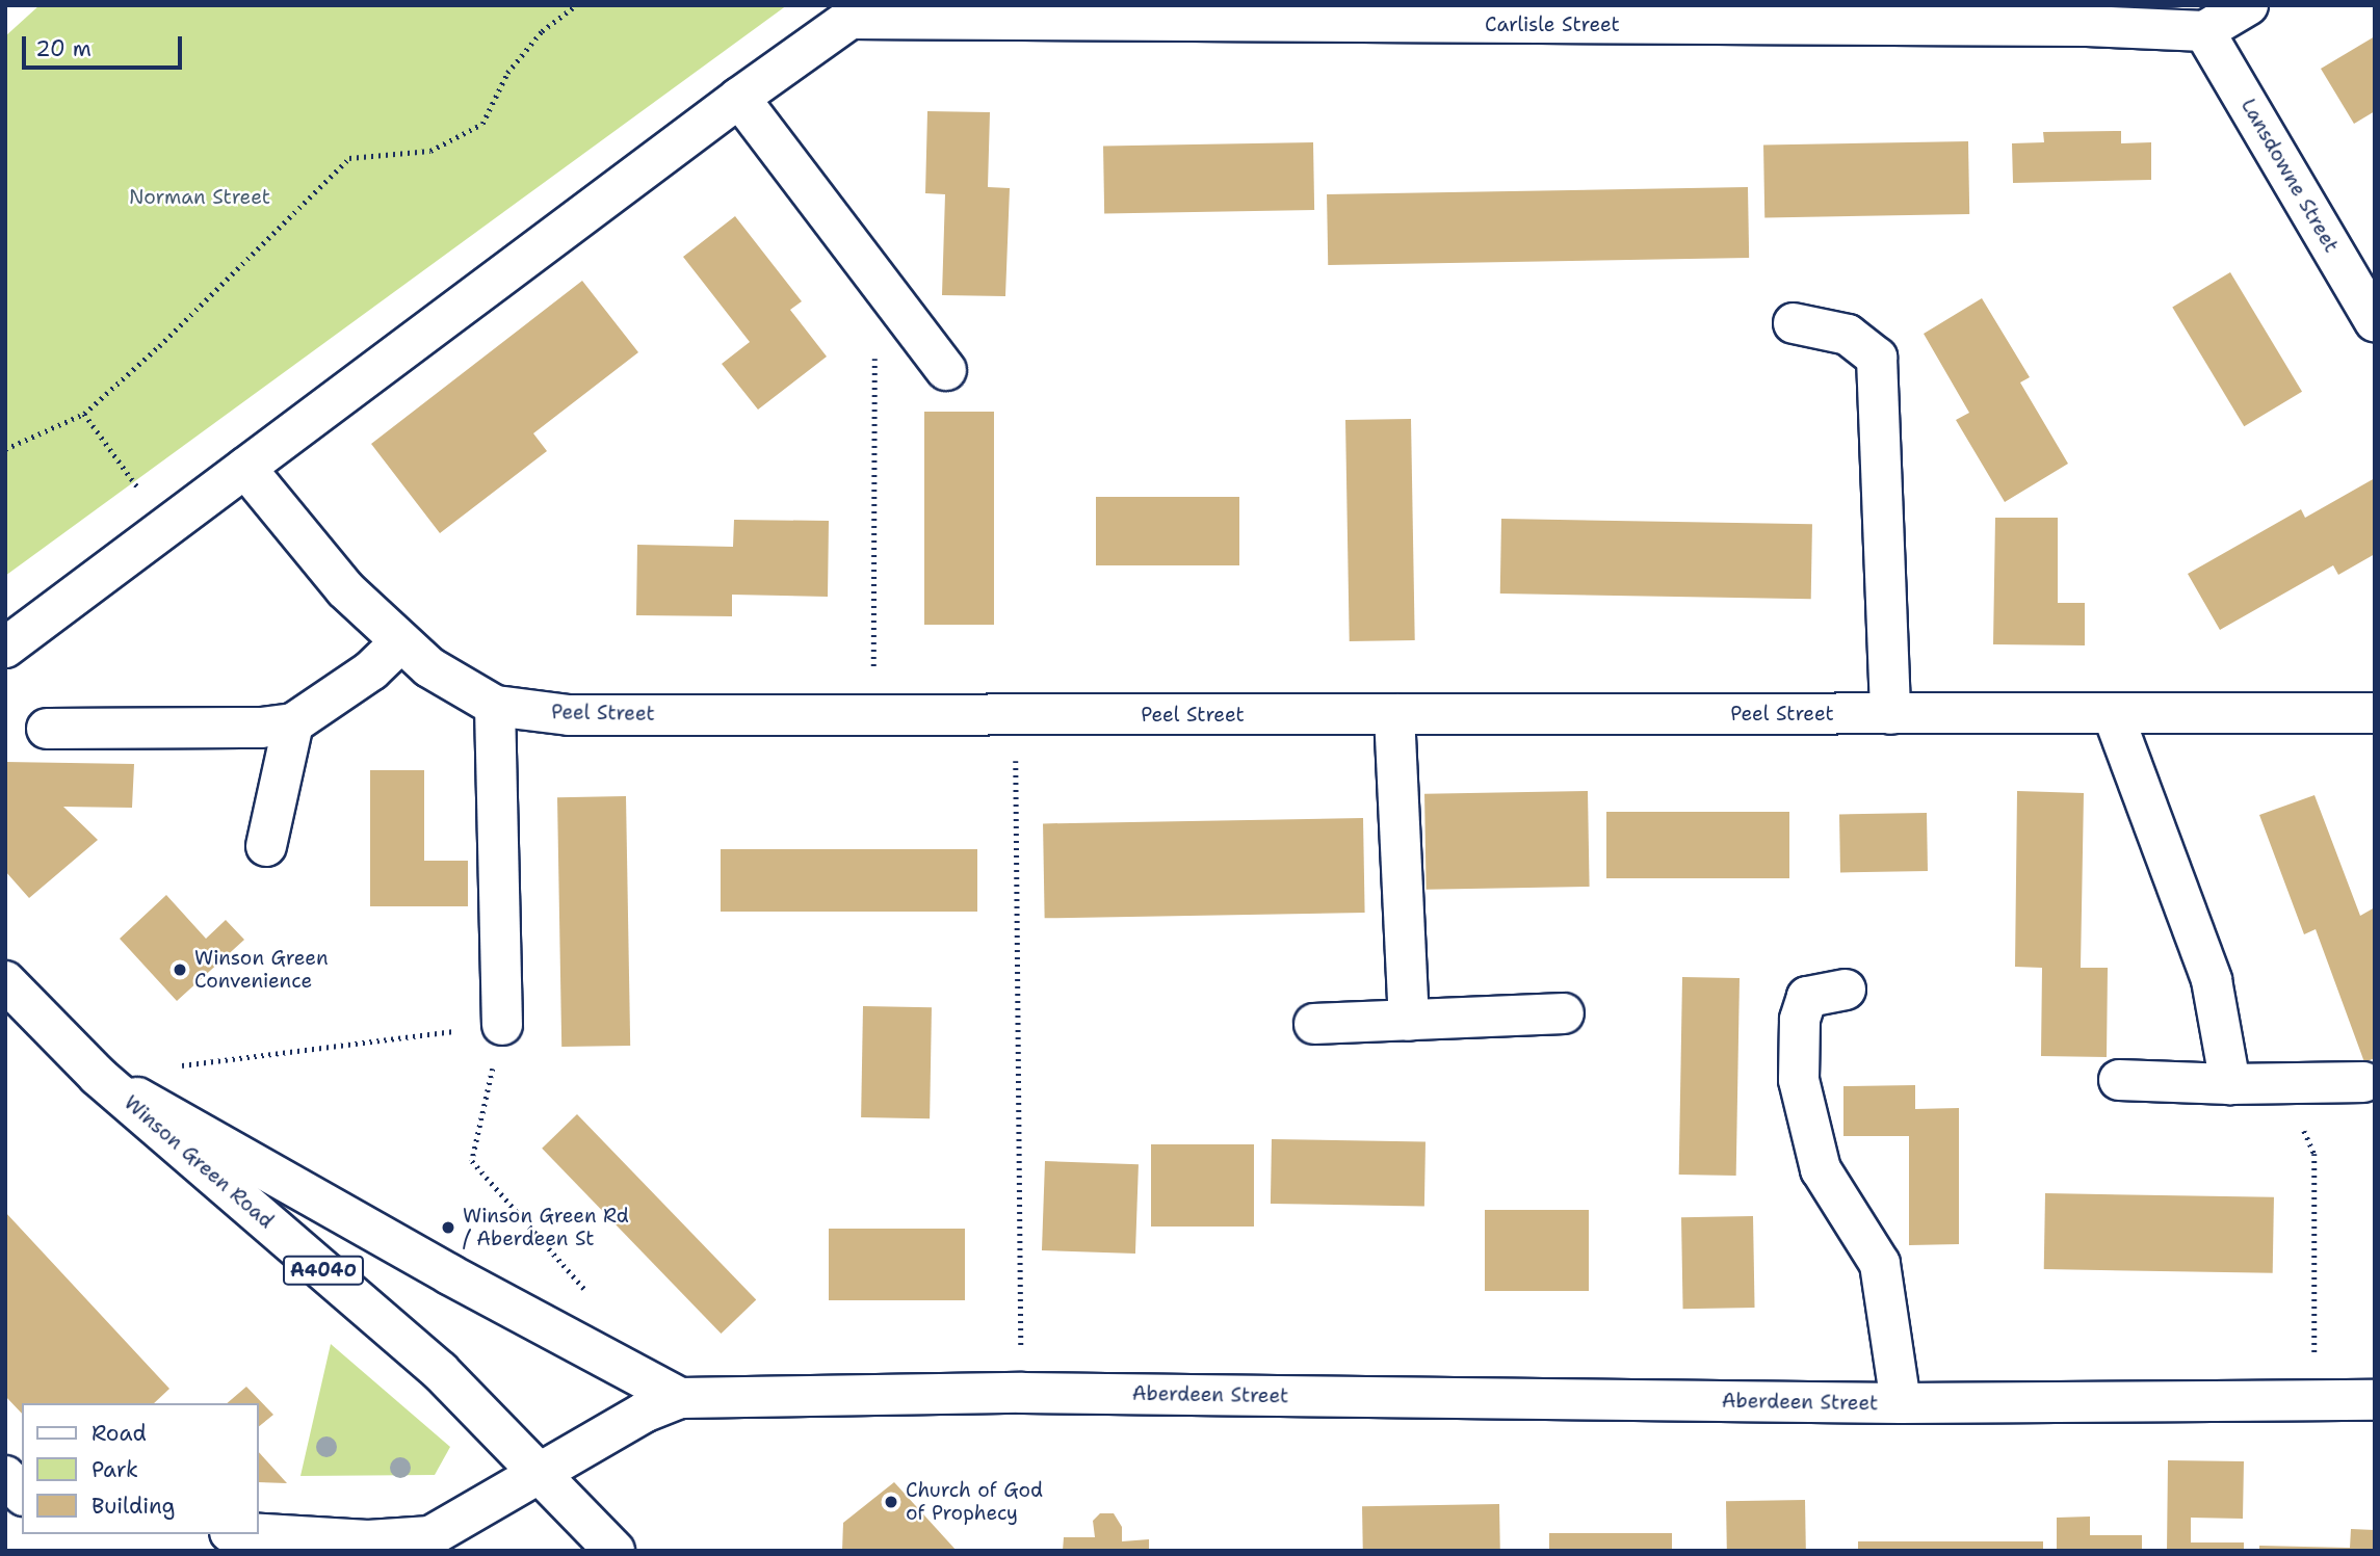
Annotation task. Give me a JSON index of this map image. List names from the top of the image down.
{
  "streets": {
    "street": [
      "Carlisle Street",
      "Lansdowne Street",
      "Peel Street",
      "Winson Green Road",
      "A4040",
      "Aberdeen Street"
    ]
  },
  "crossings": [
    ["Carlisle Street", "Lansdowne Street"],
    ["Winson Green Road", "Aberdeen Street"]
  ],
  "parks": ["Norman Street"],
  "places": ["Winson Green Convenience", "Winson Green Rd / Aberdeen St", "Church of God of Prophecy"],
  "legend": ["Road", "Park", "Building"],
  "scale_bar": "20 m"
}
